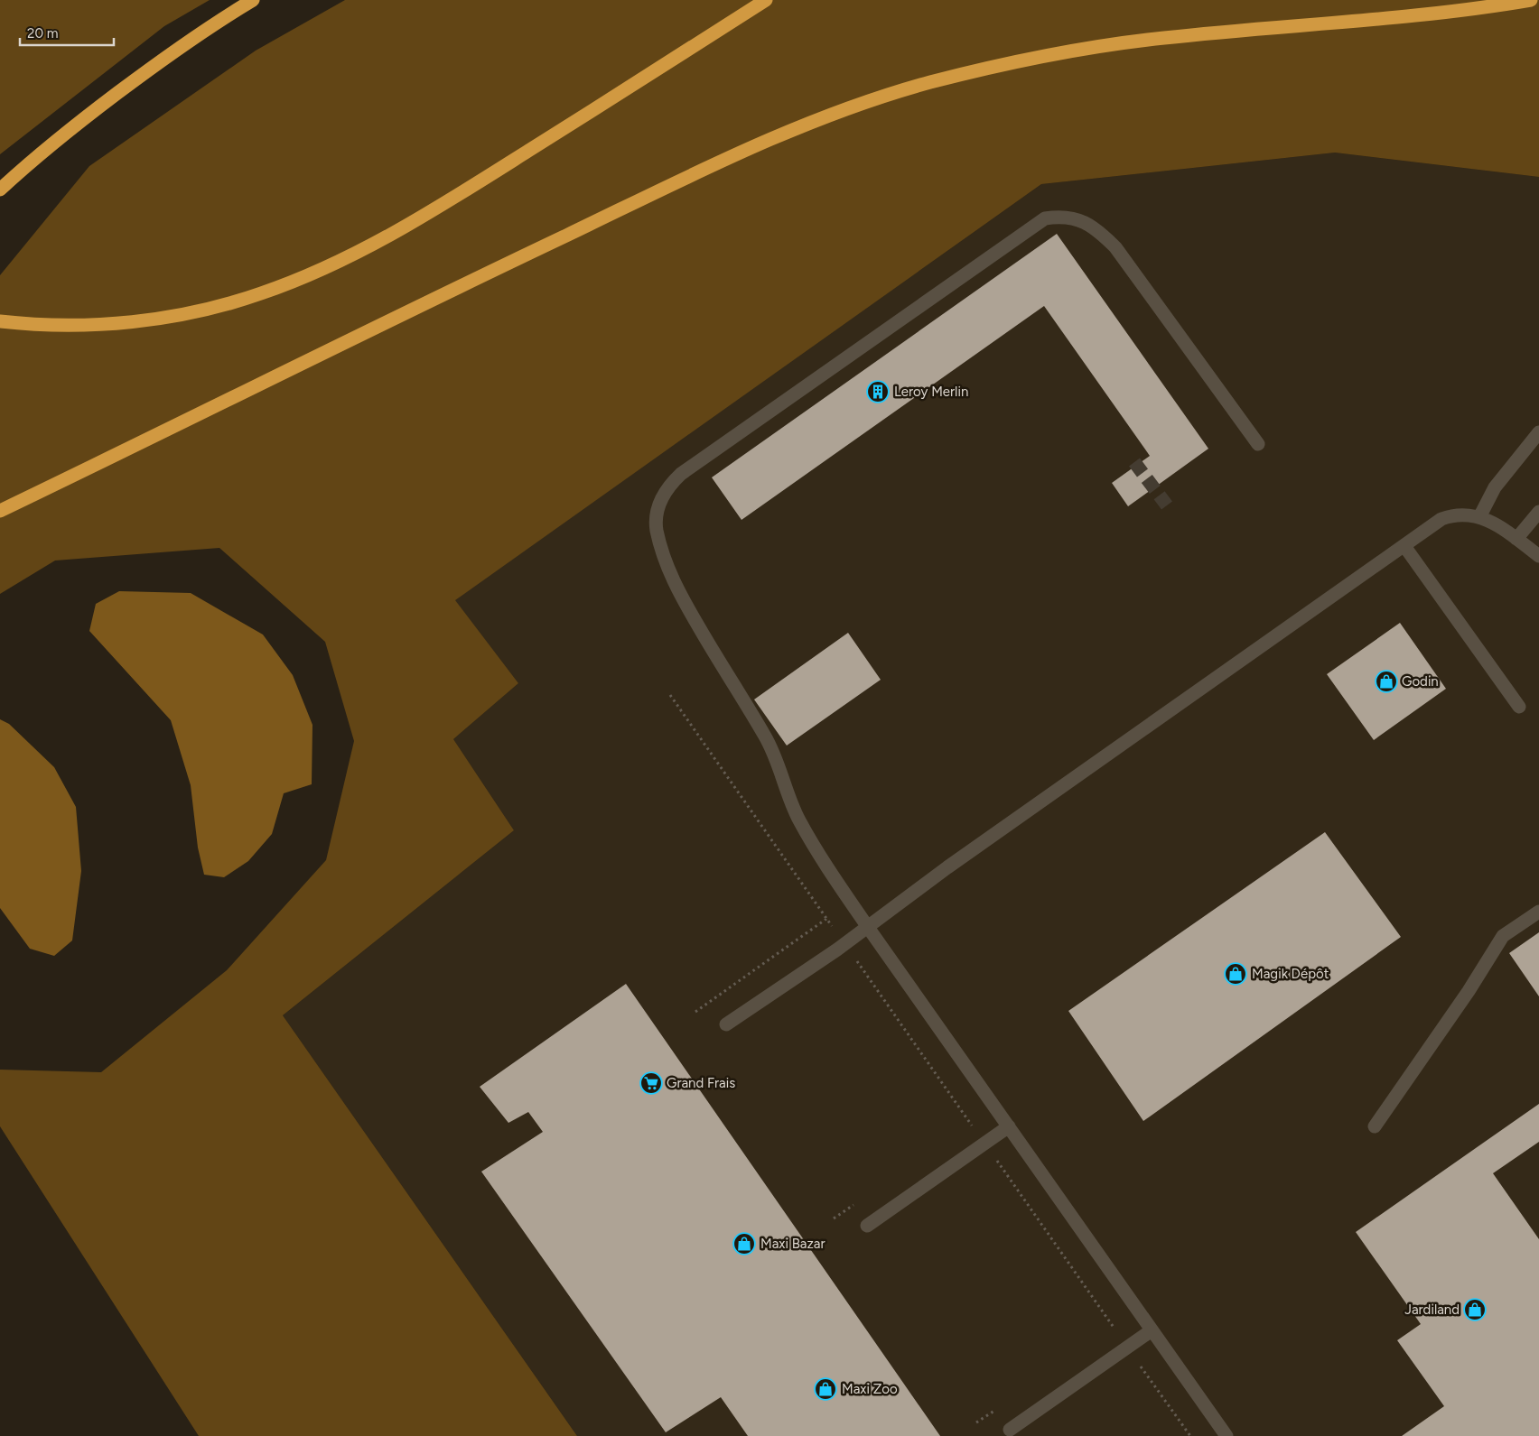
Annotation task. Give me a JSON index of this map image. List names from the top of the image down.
{
  "places": {
    "building": ["Leroy Merlin"],
    "shop": [
      "Godin",
      "Magik Dépôt",
      "Maxi Bazar",
      "Jardiland",
      "Maxi Zoo"
    ],
    "supermarket": ["Grand Frais"]
  },
  "scale_bar": "20 m"
}
